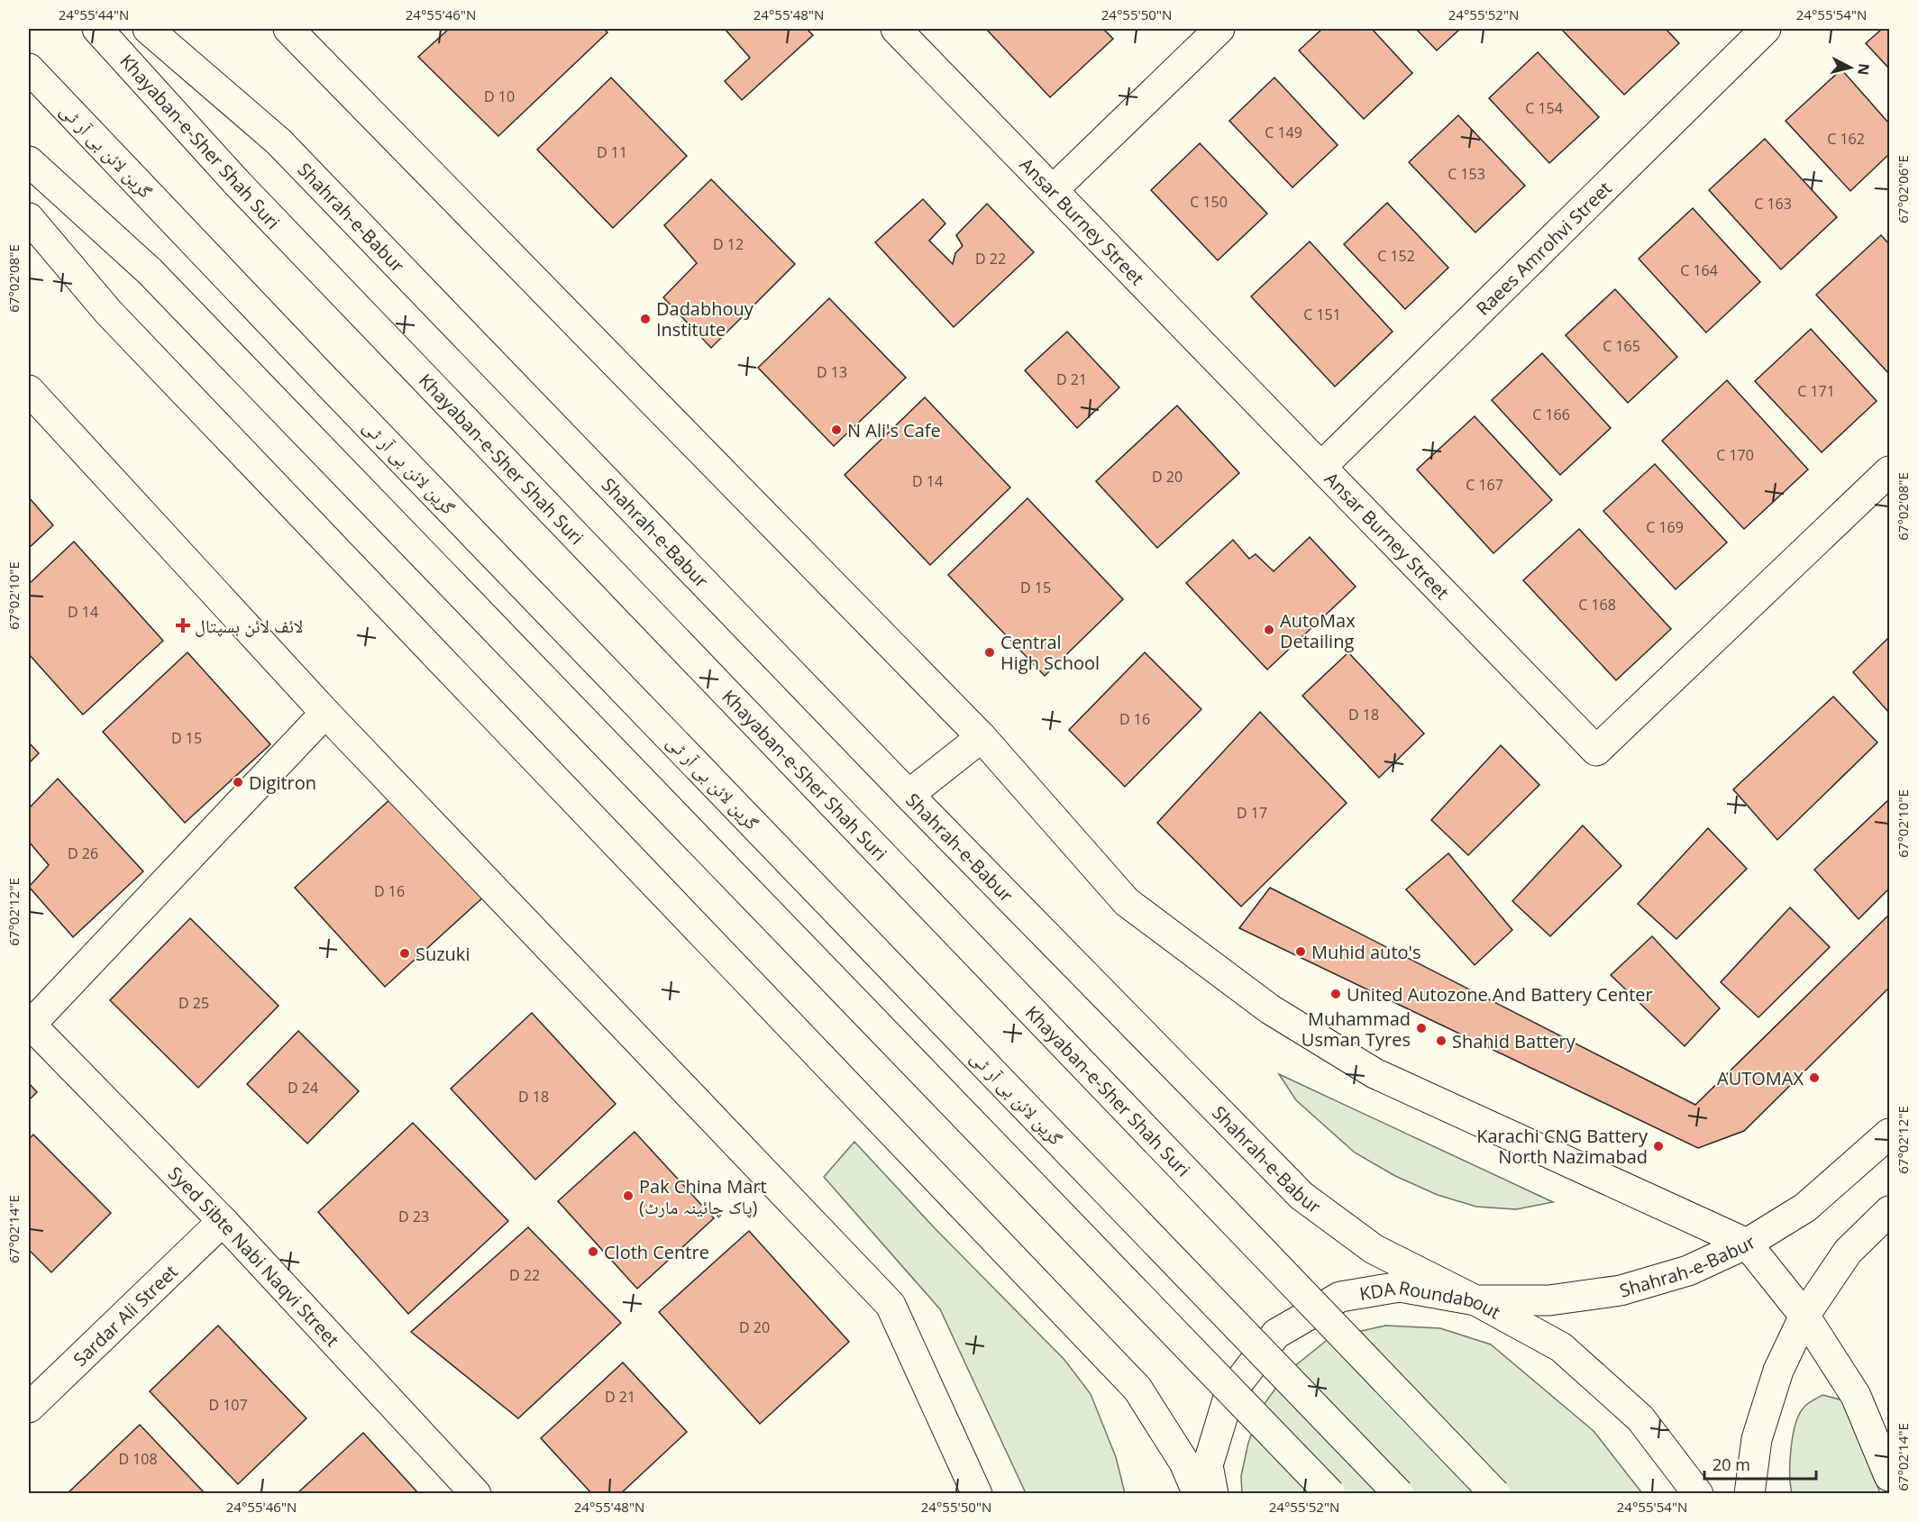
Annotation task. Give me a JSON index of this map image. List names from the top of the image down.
{
  "streets": {
    "main road": [
      "Khayaban-e-Sher Shah Suri",
      "گرین لائن بی آر ٹی",
      "Shahrah-e-Babur",
      "Ansar Burney Street",
      "Raees Amrohvi Street",
      "Syed Sibte Nabi Naqvi Street",
      "KDA Roundabout",
      "Sardar Ali Street"
    ]
  },
  "crossings": [
    ["Shahrah-e-Babur", "KDA Roundabout"],
    ["Ansar Burney Street", "Raees Amrohvi Street"],
    ["Syed Sibte Nabi Naqvi Street", "Sardar Ali Street"]
  ],
  "places": {
    "other": [
      "Dadabhouy Institute",
      "N Ali's Cafe",
      "AutoMax Detailing",
      "Central High School",
      "Digitron",
      "Muhid auto's",
      "Suzuki",
      "United Autozone And Battery Center",
      "Muhammad Usman Tyres",
      "Shahid Battery",
      "AUTOMAX",
      "Karachi CNG Battery North Nazimabad",
      "Pak China Mart (پاک چائینہ مارٹ)",
      "Cloth Centre"
    ],
    "health": ["لائف لائن ہسپتال"]
  },
  "house_numbers": [
    "D 10",
    "C 154",
    "C 149",
    "C 162",
    "D 11",
    "C 153",
    "C 150",
    "C 163",
    "D 12",
    "C 152",
    "D 22",
    "C 164",
    "C 151",
    "C 165",
    "D 13",
    "D 21",
    "C 171",
    "C 166",
    "C 170",
    "D 20",
    "D 14",
    "C 167",
    "C 169",
    "D 15",
    "C 168",
    "D 14",
    "D 18",
    "D 16",
    "D 15",
    "D 17",
    "D 26",
    "D 16",
    "D 25",
    "D 24",
    "D 18",
    "D 23",
    "D 22",
    "D 20",
    "D 21",
    "D 107",
    "D 108"
  ],
  "scale_bar": "20 m",
  "north": "right",
  "coordinates": [
    "24°55'44\"N",
    "24°55'46\"N",
    "24°55'48\"N",
    "24°55'50\"N",
    "24°55'52\"N",
    "24°55'54\"N",
    "67°02'06\"E",
    "67°02'08\"E",
    "67°02'10\"E",
    "67°02'12\"E",
    "67°02'14\"E"
  ]
}
